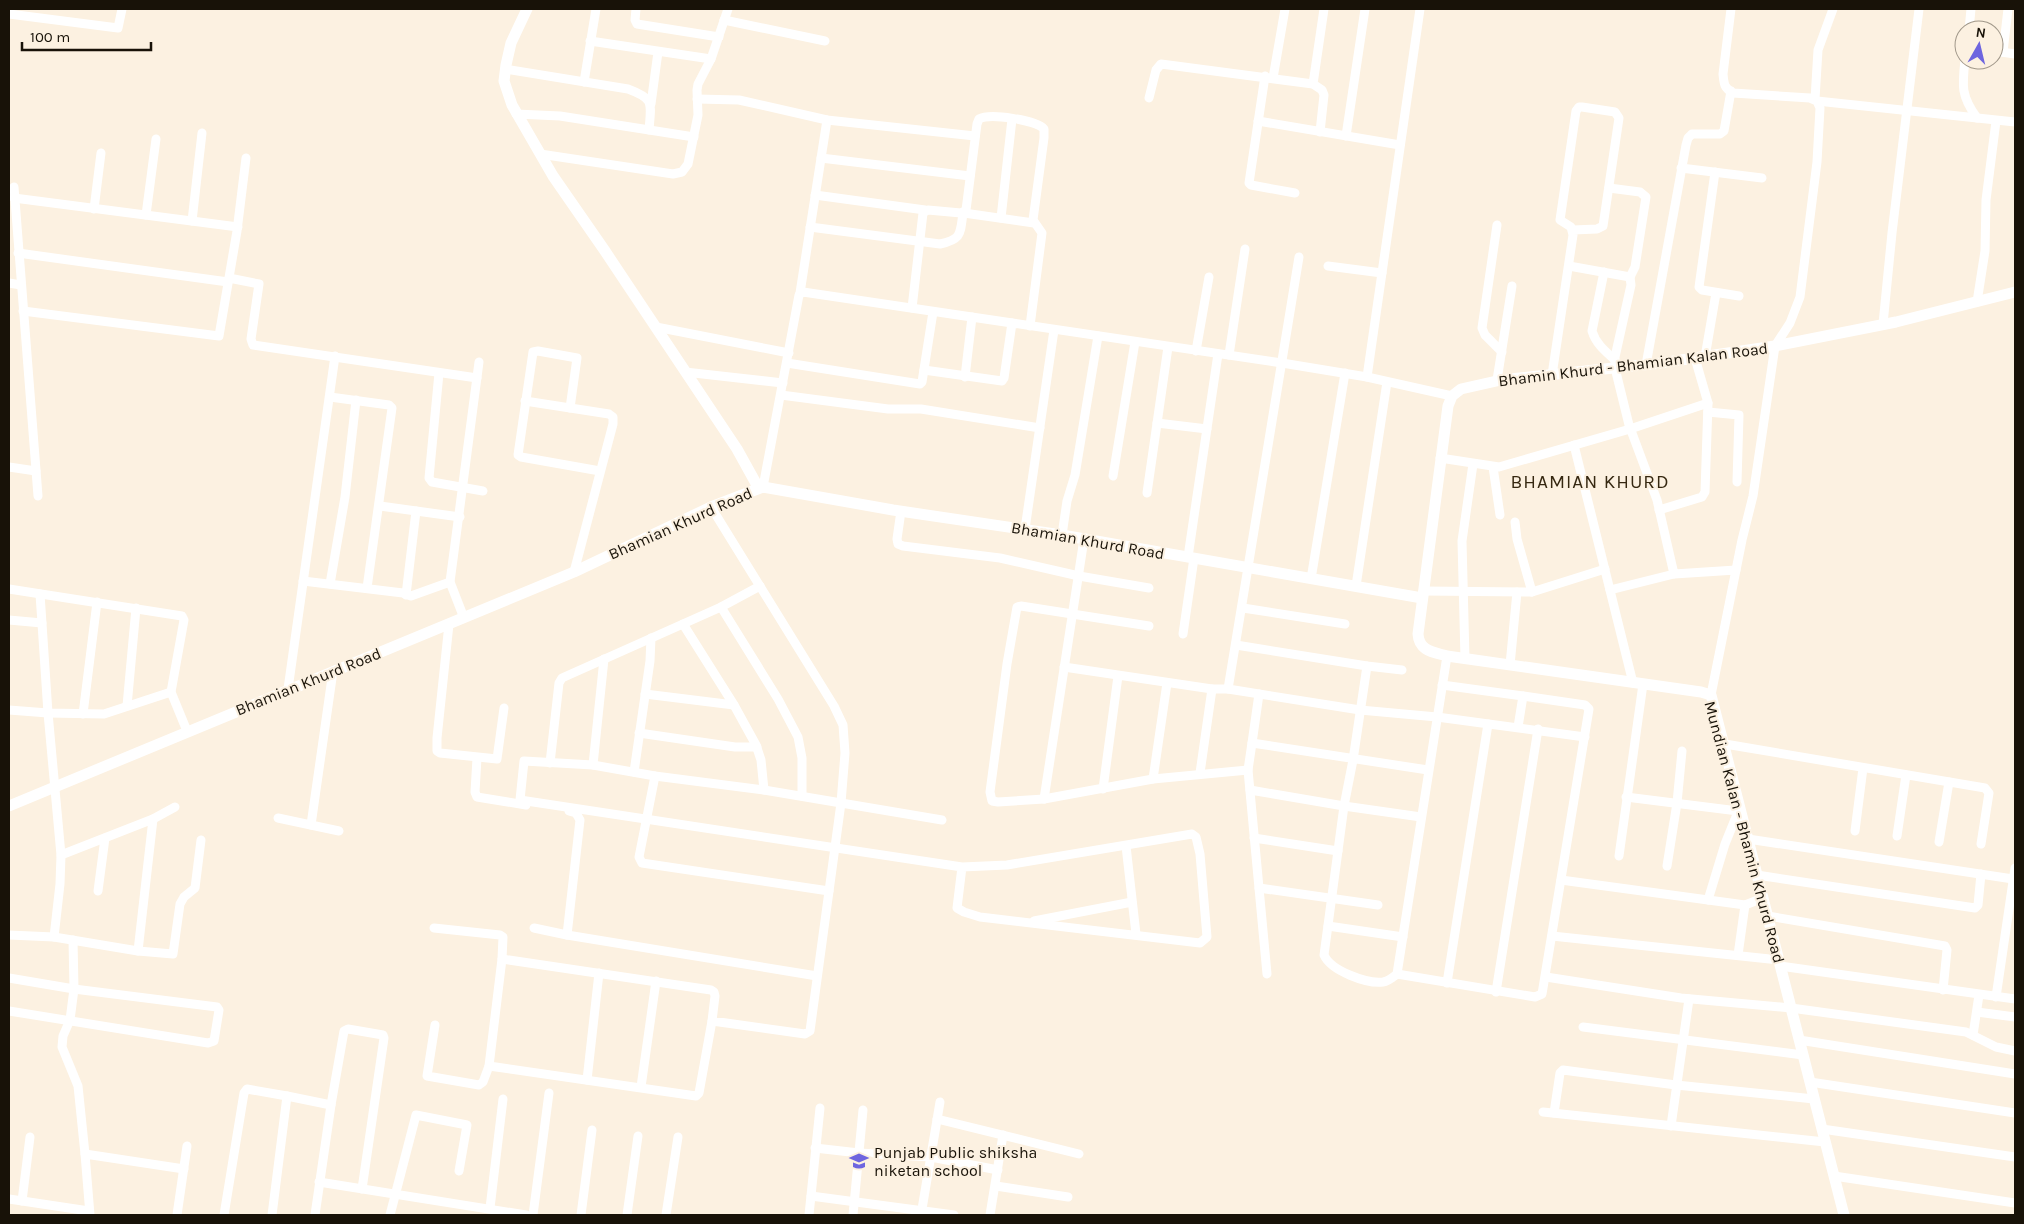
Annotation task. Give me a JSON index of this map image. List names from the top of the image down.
{
  "streets": {
    "street": ["Bhamin Khurd - Bhamian Kalan Road", "Bhamian Khurd Road", "Mundian Kalan - Bhamin Khurd Road"]
  },
  "crossings": [
    ["Bhamian Khurd Road", "Mundian Kalan - Bhamin Khurd Road"]
  ],
  "districts": ["BHAMIAN KHURD"],
  "places": {
    "school or university": ["Punjab Public shiksha niketan school"]
  },
  "scale_bar": "100 m",
  "north": "top"
}
